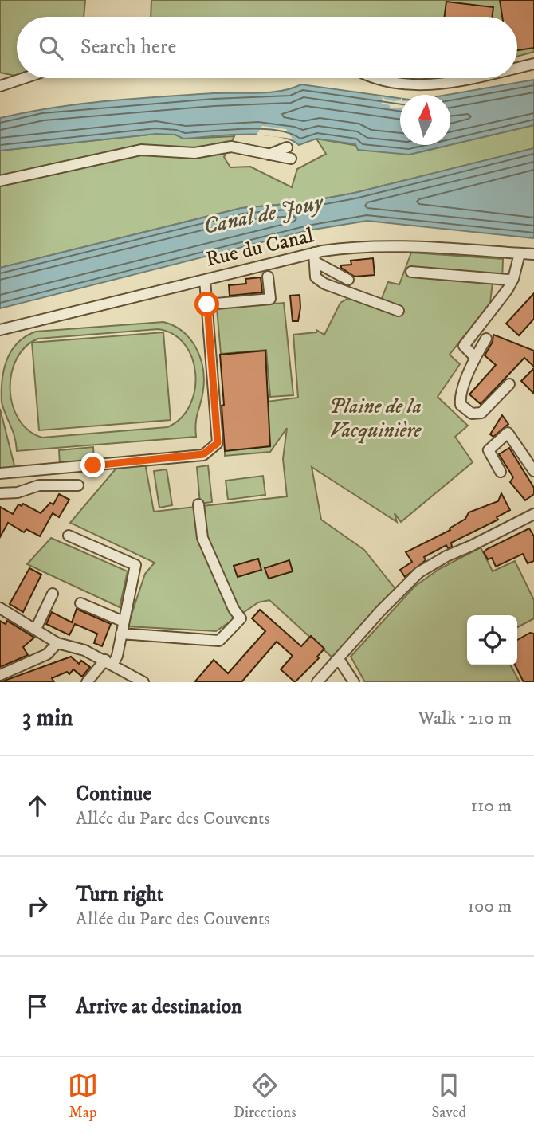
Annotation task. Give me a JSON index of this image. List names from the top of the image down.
{
  "streets": {
    "street": ["Rue du Canal"]
  },
  "water": ["Canal de Jouy"],
  "parks": ["Plaine de la Vacquinière"],
  "north": "top",
  "page": {
    "search": "Search here",
    "heading": ["3 min", "Walk · 210 m"],
    "list": [
      ["Continue", "Allée du Parc des Couvents", "110 m"],
      ["Turn right", "Allée du Parc des Couvents", "100 m"],
      "Arrive at destination"
    ],
    "nav": ["Map", "Directions", "Saved"]
  }
}
